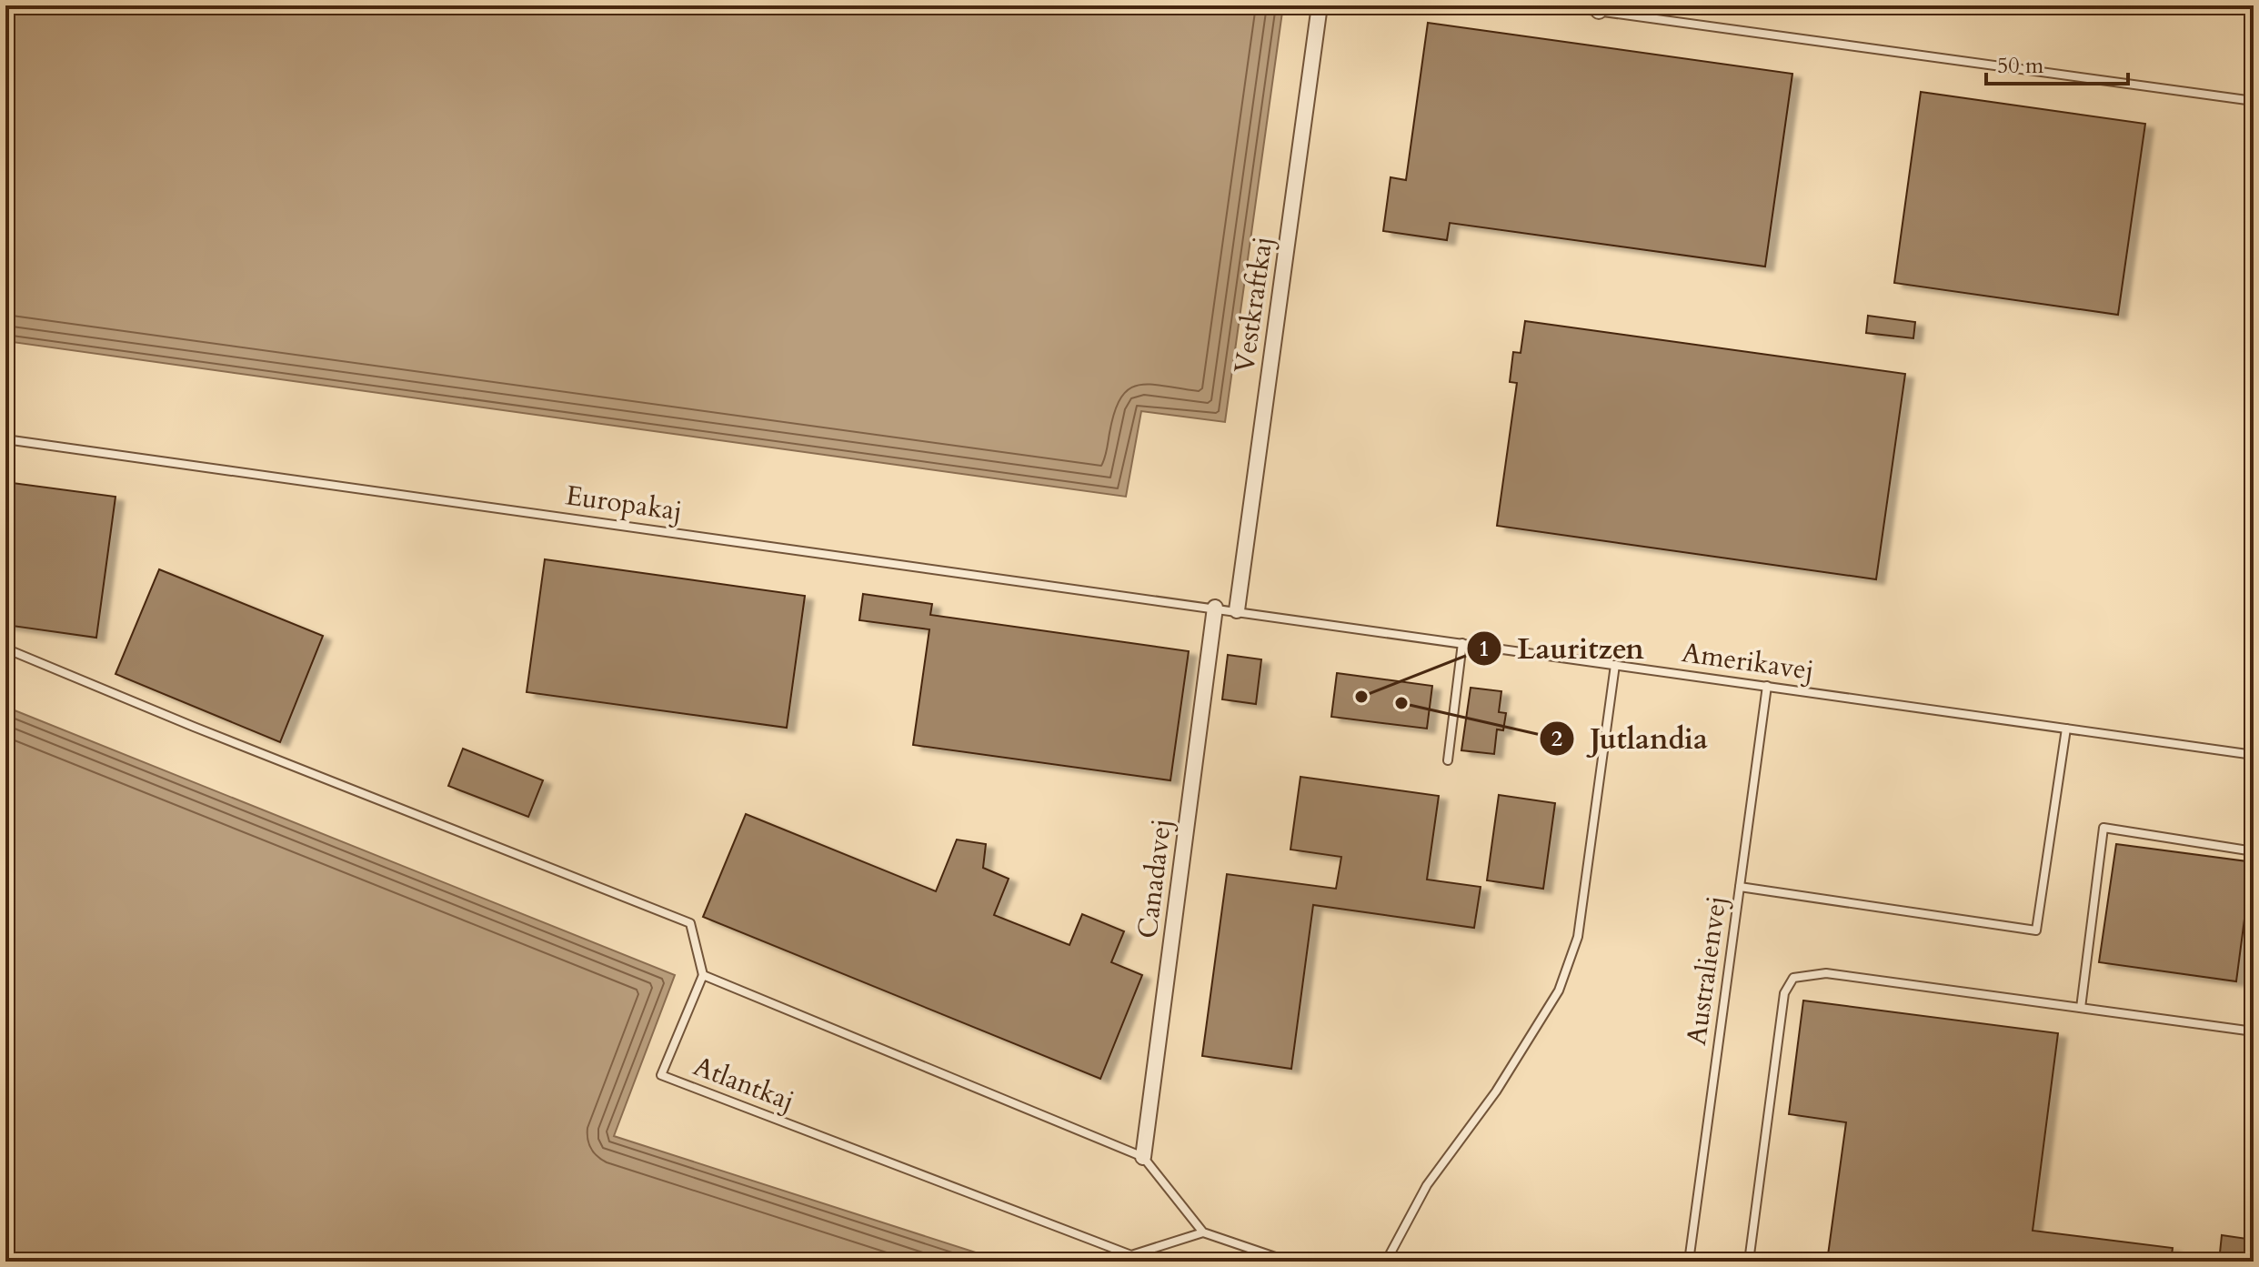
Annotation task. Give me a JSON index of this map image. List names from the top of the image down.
{
  "streets": {
    "street": ["Vestkraftkaj", "Canadavej"],
    "lane": [
      "Europakaj",
      "Amerikavej",
      "Australienvej",
      "Atlantkaj"
    ]
  },
  "crossings": [
    ["Vestkraftkaj", "Europakaj"],
    ["Vestkraftkaj", "Amerikavej"],
    ["Europakaj", "Amerikavej"],
    ["Europakaj", "Canadavej"],
    ["Amerikavej", "Australienvej"]
  ],
  "places": ["Lauritzen", "Jutlandia"],
  "scale_bar": "50 m"
}
